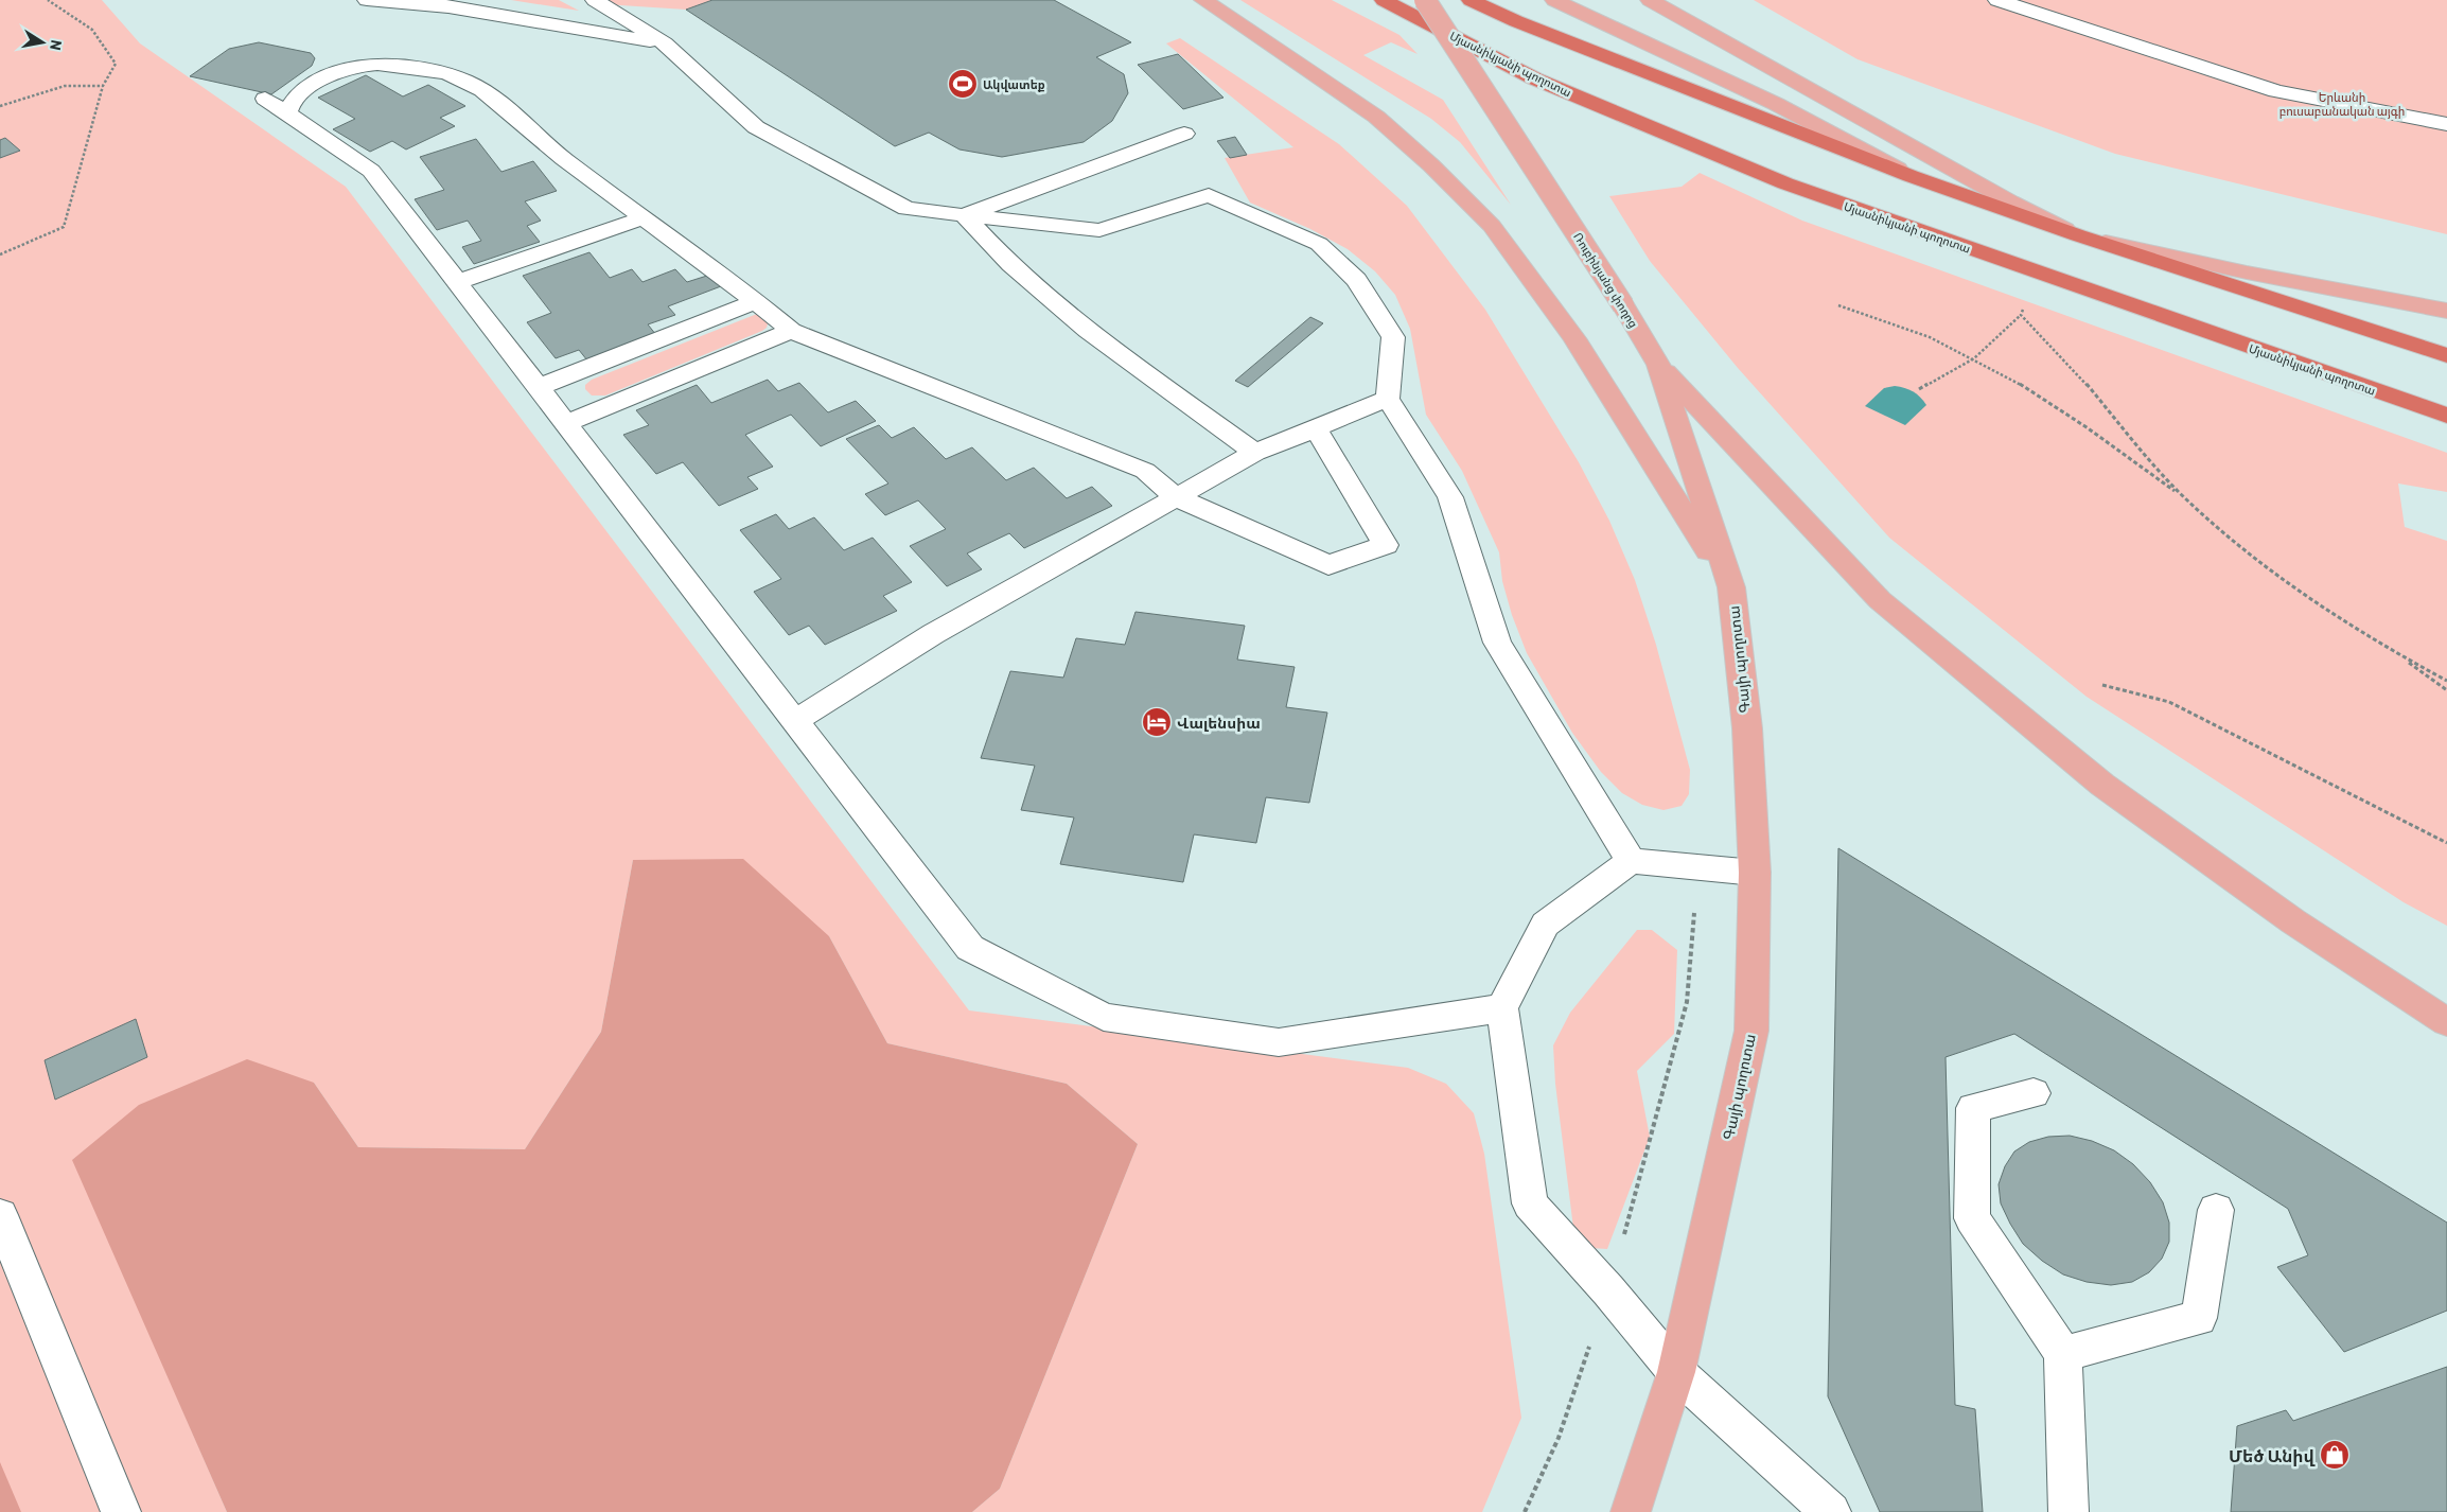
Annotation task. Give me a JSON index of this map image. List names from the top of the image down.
{
  "streets": {
    "highway": ["Մյասնիկյանի պողոտա"],
    "main road": ["Ռուբինյանց փողոց", "Գայի պողոտա"]
  },
  "crossings": [
    ["Ռուբինյանց փողոց", "Գայի պողոտա"]
  ],
  "parks": ["Երևանի բուսաբանական այգի"],
  "places": {
    "sports": ["Ակվատեք"],
    "hotel": ["Վալենսիա"],
    "shop": ["Մեծ Անիվ"]
  },
  "north": "right"
}
